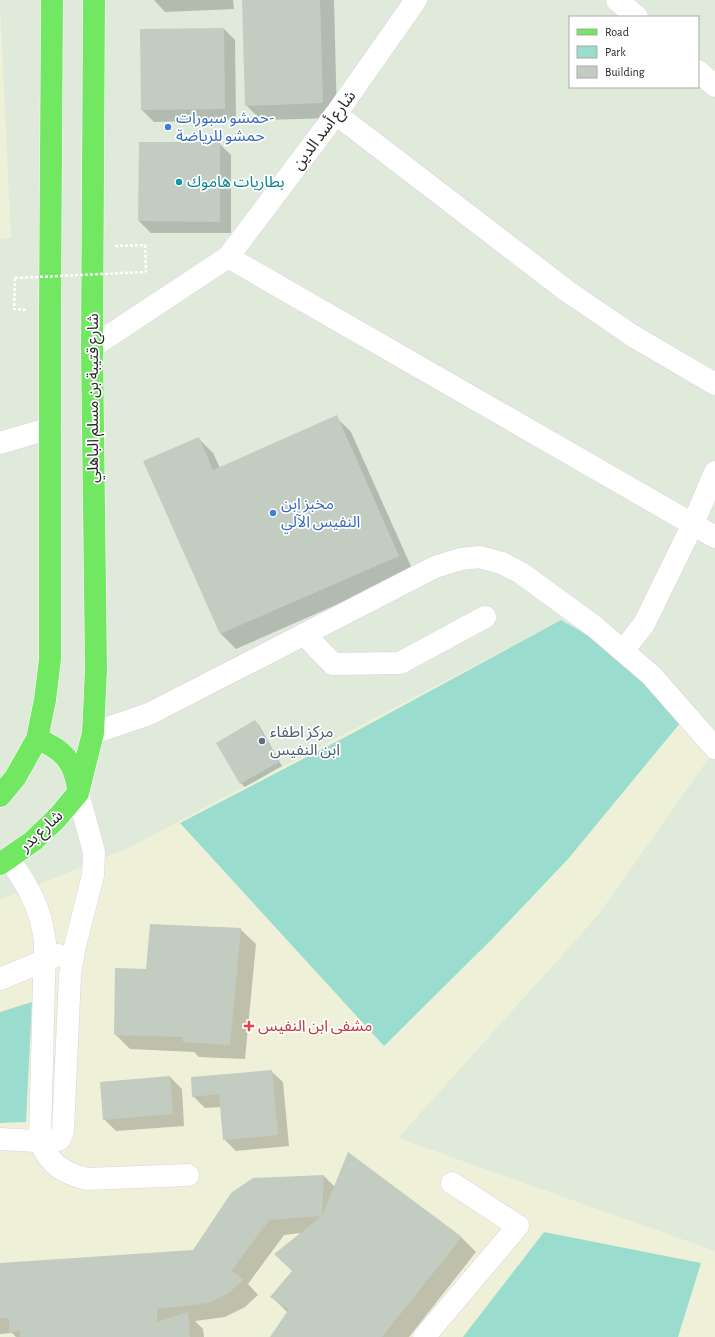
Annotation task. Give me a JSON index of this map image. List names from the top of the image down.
{
  "streets": {
    "main road": ["شارع قتيبة بن مسلم الباهلي", "شارع بدر"],
    "street": ["شارع أسد الدين"]
  },
  "crossings": [
    ["شارع أسد الدين", "شارع قتيبة بن مسلم الباهلي"],
    ["شارع قتيبة بن مسلم الباهلي", "شارع بدر"]
  ],
  "places": {
    "other": [
      "حمشو سبورات- حمشو للرياضة",
      "بطاريات هاموك",
      "مخبز ابن النفيس الآلي",
      "مركز اطفاء ابن النفيس"
    ],
    "health": ["مشفى ابن النفيس"]
  },
  "legend": ["Road", "Park", "Building"]
}
